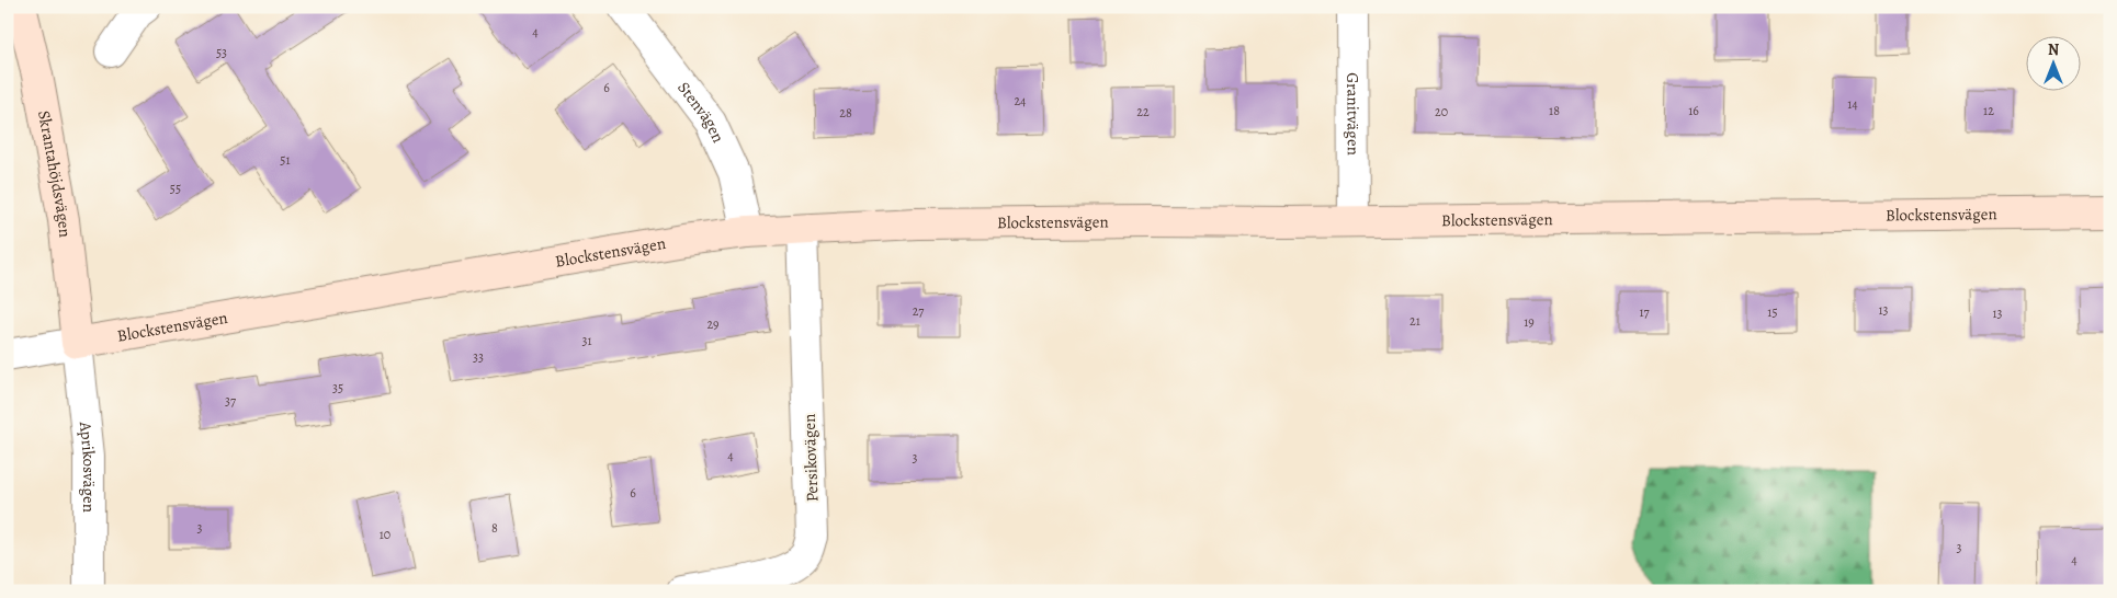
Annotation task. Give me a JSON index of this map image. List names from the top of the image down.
{
  "streets": {
    "street": [
      "Stenvägen",
      "Granitvägen",
      "Skrantahöjdsvägen",
      "Blockstensvägen",
      "Persikovägen",
      "Aprikosvägen"
    ]
  },
  "crossings": [
    ["Stenvägen", "Blockstensvägen"],
    ["Granitvägen", "Blockstensvägen"],
    ["Skrantahöjdsvägen", "Blockstensvägen"],
    ["Skrantahöjdsvägen", "Aprikosvägen"],
    ["Blockstensvägen", "Persikovägen"],
    ["Blockstensvägen", "Aprikosvägen"]
  ],
  "house_numbers": [
    "4",
    "53",
    "6",
    "24",
    "14",
    "18",
    "16",
    "12",
    "22",
    "20",
    "28",
    "51",
    "55",
    "13",
    "27",
    "17",
    "15",
    "13",
    "21",
    "19",
    "29",
    "31",
    "33",
    "35",
    "37",
    "4",
    "3",
    "6",
    "3",
    "8",
    "10",
    "3",
    "4"
  ],
  "north": "top"
}
